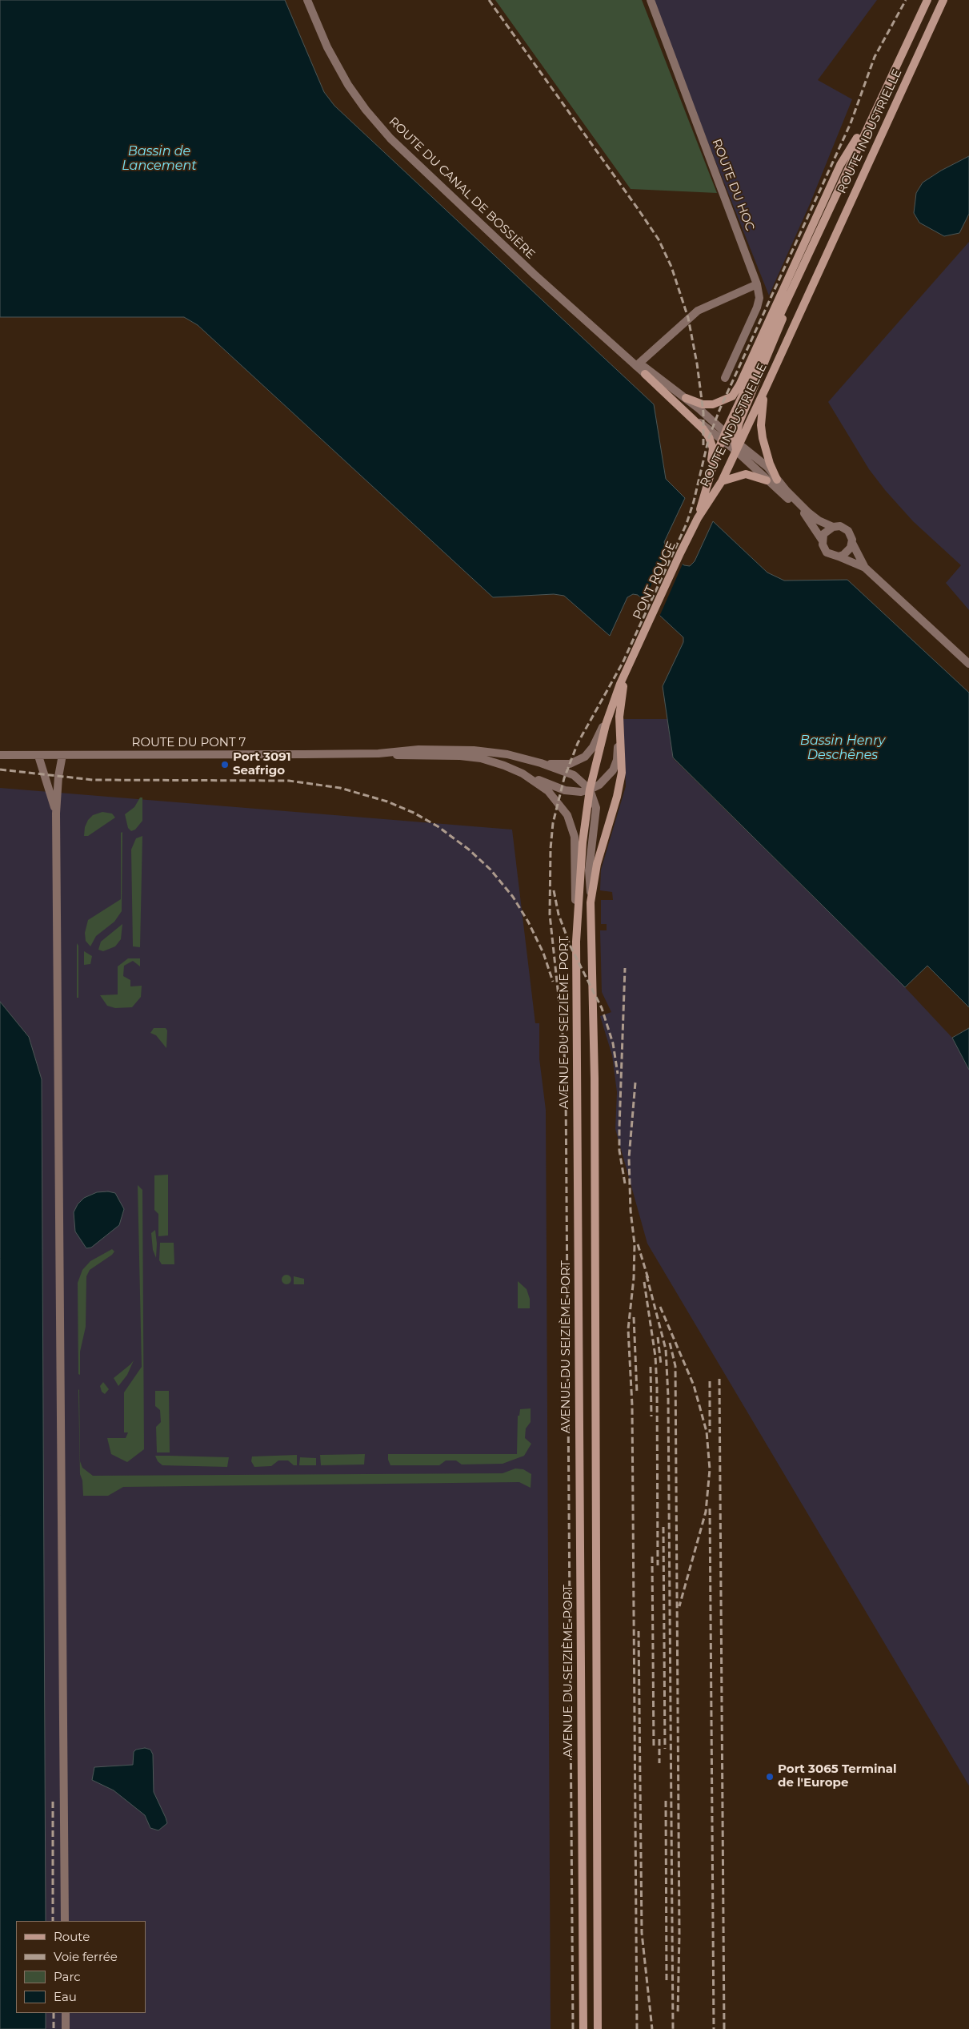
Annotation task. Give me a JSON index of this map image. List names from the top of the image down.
{
  "streets": {
    "main road": ["ROUTE INDUSTRIELLE", "PONT ROUGE", "AVENUE DU SEIZIÈME PORT"],
    "street": ["ROUTE DU HOC", "ROUTE DU CANAL DE BOSSIÈRE", "ROUTE DU PONT 7"]
  },
  "crossings": [
    ["ROUTE INDUSTRIELLE", "ROUTE DU CANAL DE BOSSIÈRE"],
    ["ROUTE INDUSTRIELLE", "PONT ROUGE"],
    ["PONT ROUGE", "AVENUE DU SEIZIÈME PORT"]
  ],
  "water": ["Bassin de Lancement", "Bassin Henry Deschênes"],
  "places": ["Port 3091 Seafrigo", "Port 3065 Terminal de l'Europe"],
  "legend": [
    "Route",
    "Voie ferrée",
    "Parc",
    "Eau"
  ]
}
